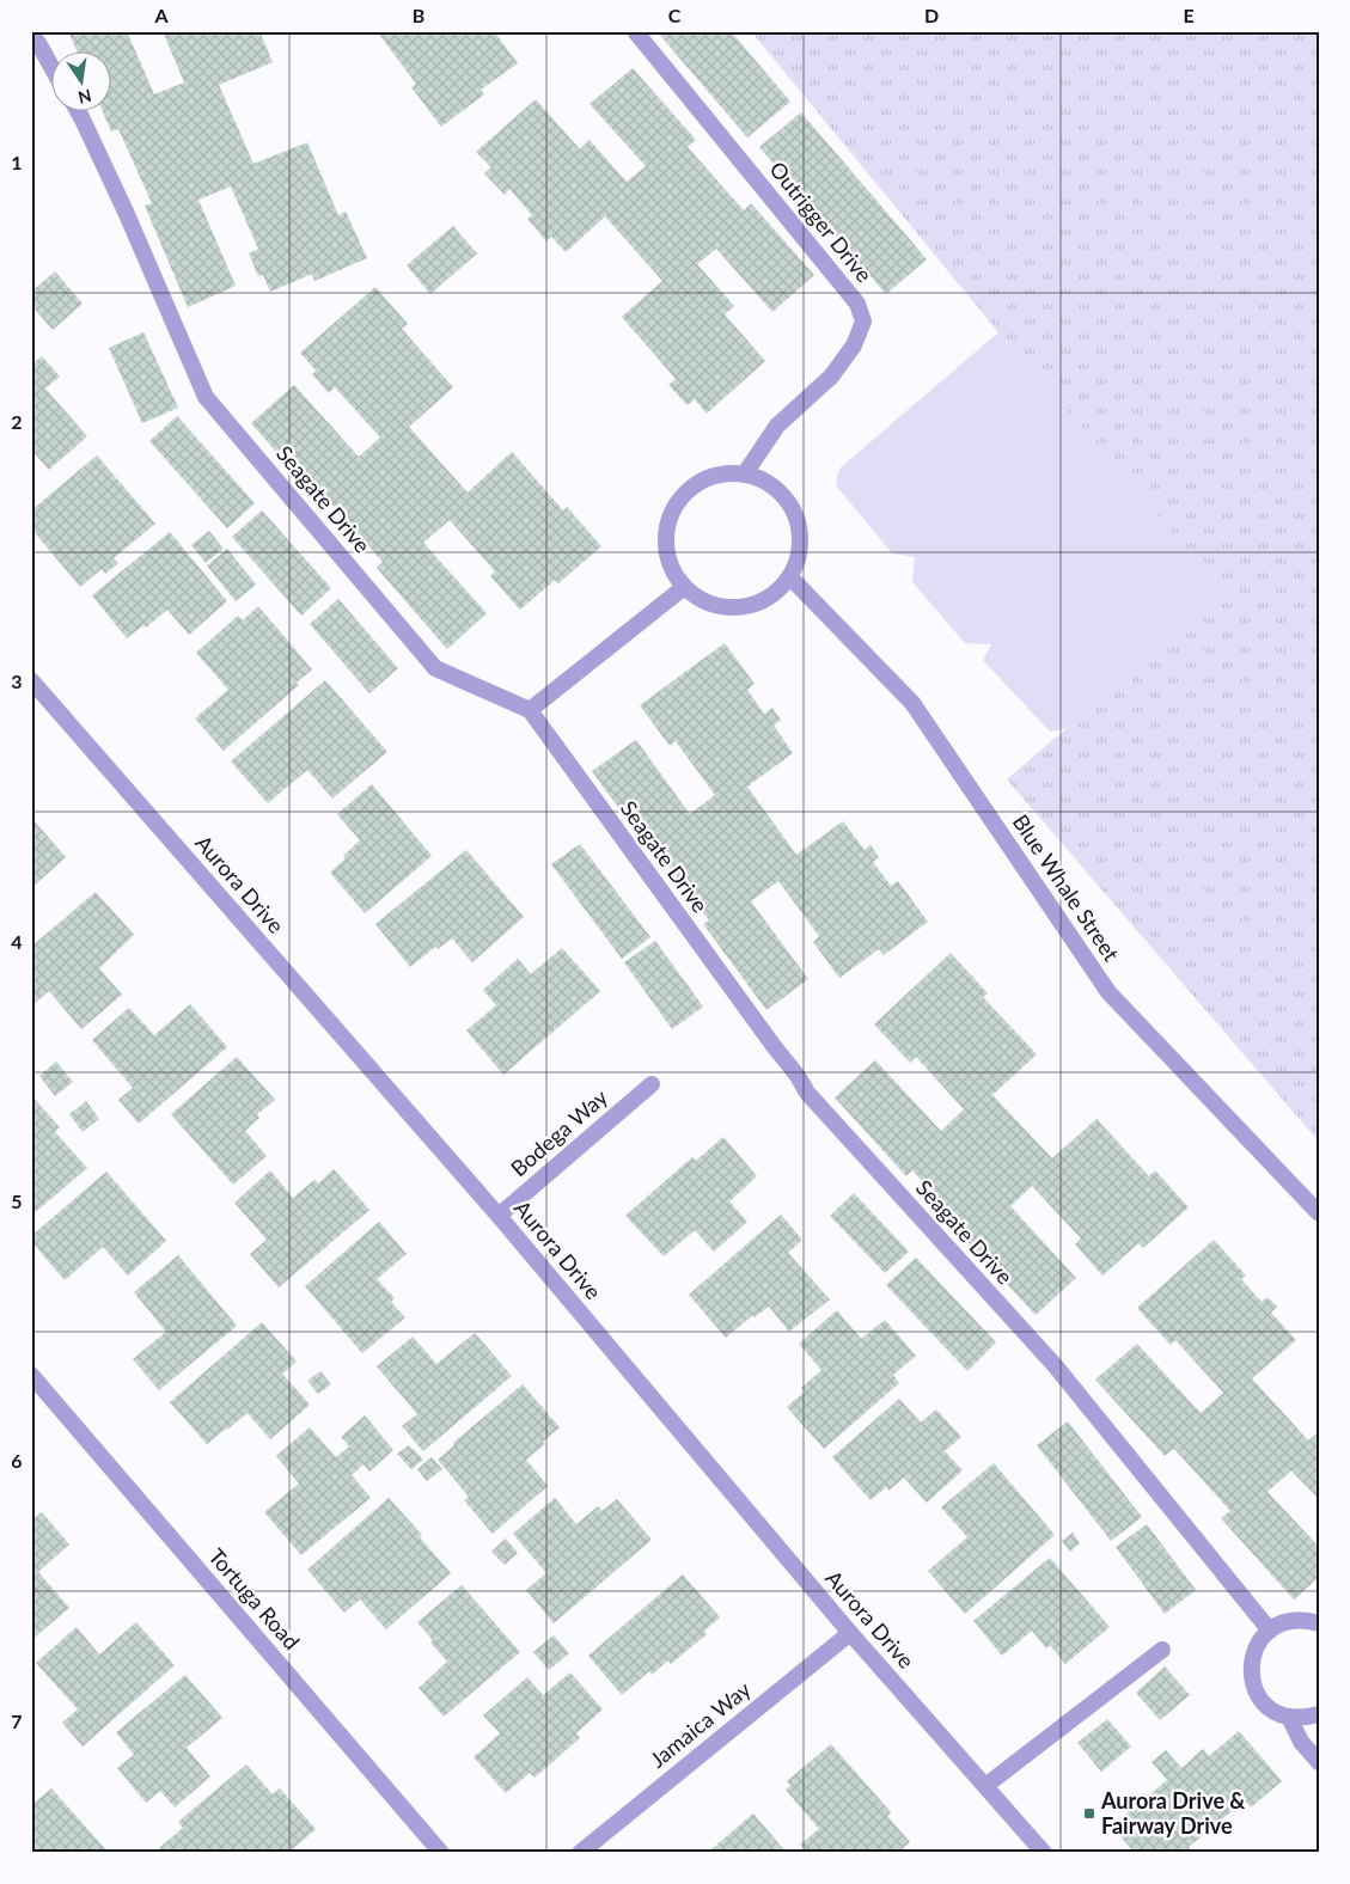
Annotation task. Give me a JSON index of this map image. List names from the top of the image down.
{
  "streets": {
    "street": [
      "Outrigger Drive",
      "Seagate Drive",
      "Aurora Drive",
      "Blue Whale Street",
      "Bodega Way",
      "Tortuga Road",
      "Jamaica Way"
    ]
  },
  "crossings": [
    ["Outrigger Drive", "Blue Whale Street"],
    ["Aurora Drive", "Bodega Way"],
    ["Aurora Drive", "Jamaica Way"]
  ],
  "places": {
    "transit": ["Aurora Drive & Fairway Drive"]
  },
  "north": "bottom",
  "grid": {
    "columns": [
      "A",
      "B",
      "C",
      "D",
      "E"
    ],
    "rows": [
      "1",
      "2",
      "3",
      "4",
      "5",
      "6",
      "7"
    ]
  }
}
